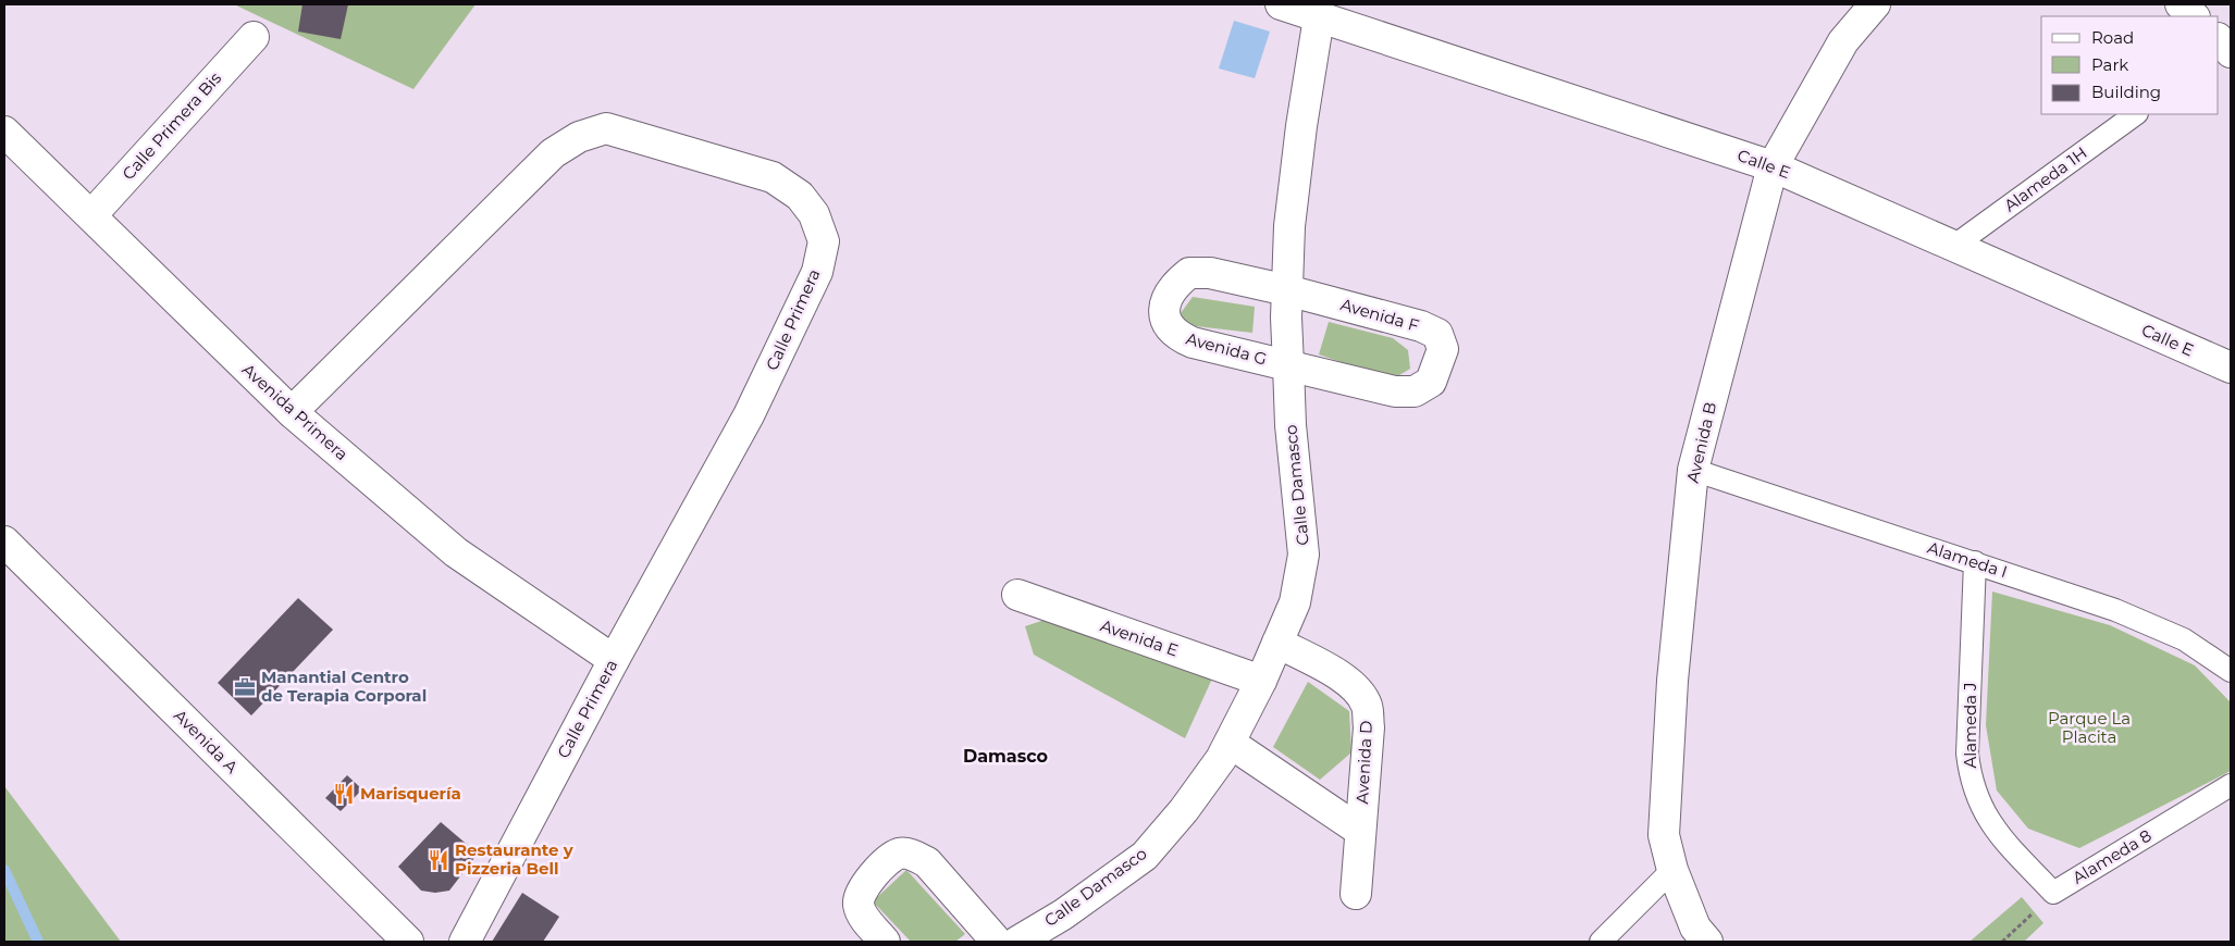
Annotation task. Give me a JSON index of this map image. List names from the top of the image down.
{
  "streets": {
    "street": [
      "Calle Primera Bis",
      "Calle E",
      "Avenida F",
      "Calle Primera",
      "Avenida G",
      "Avenida Primera",
      "Avenida B",
      "Calle Damasco",
      "Avenida E",
      "Avenida A",
      "Avenida D"
    ],
    "lane": [
      "Alameda 1H",
      "Alameda I",
      "Alameda J",
      "Alameda 8"
    ]
  },
  "crossings": [
    ["Calle Primera Bis", "Avenida Primera"],
    ["Calle E", "Alameda 1H"],
    ["Calle E", "Avenida B"],
    ["Calle E", "Calle Damasco"],
    ["Avenida F", "Avenida G"],
    ["Avenida F", "Calle Damasco"],
    ["Calle Primera", "Avenida Primera"],
    ["Avenida G", "Calle Damasco"],
    ["Avenida B", "Alameda I"],
    ["Calle Damasco", "Avenida E"],
    ["Calle Damasco", "Avenida D"],
    ["Alameda I", "Alameda J"],
    ["Alameda J", "Alameda 8"]
  ],
  "districts": ["Damasco"],
  "parks": ["Parque La Placita"],
  "places": {
    "office": ["Manantial Centro de Terapia Corporal"],
    "restaurant": ["Marisquería", "Restaurante y Pizzeria Bell"]
  },
  "legend": ["Road", "Park", "Building"]
}
